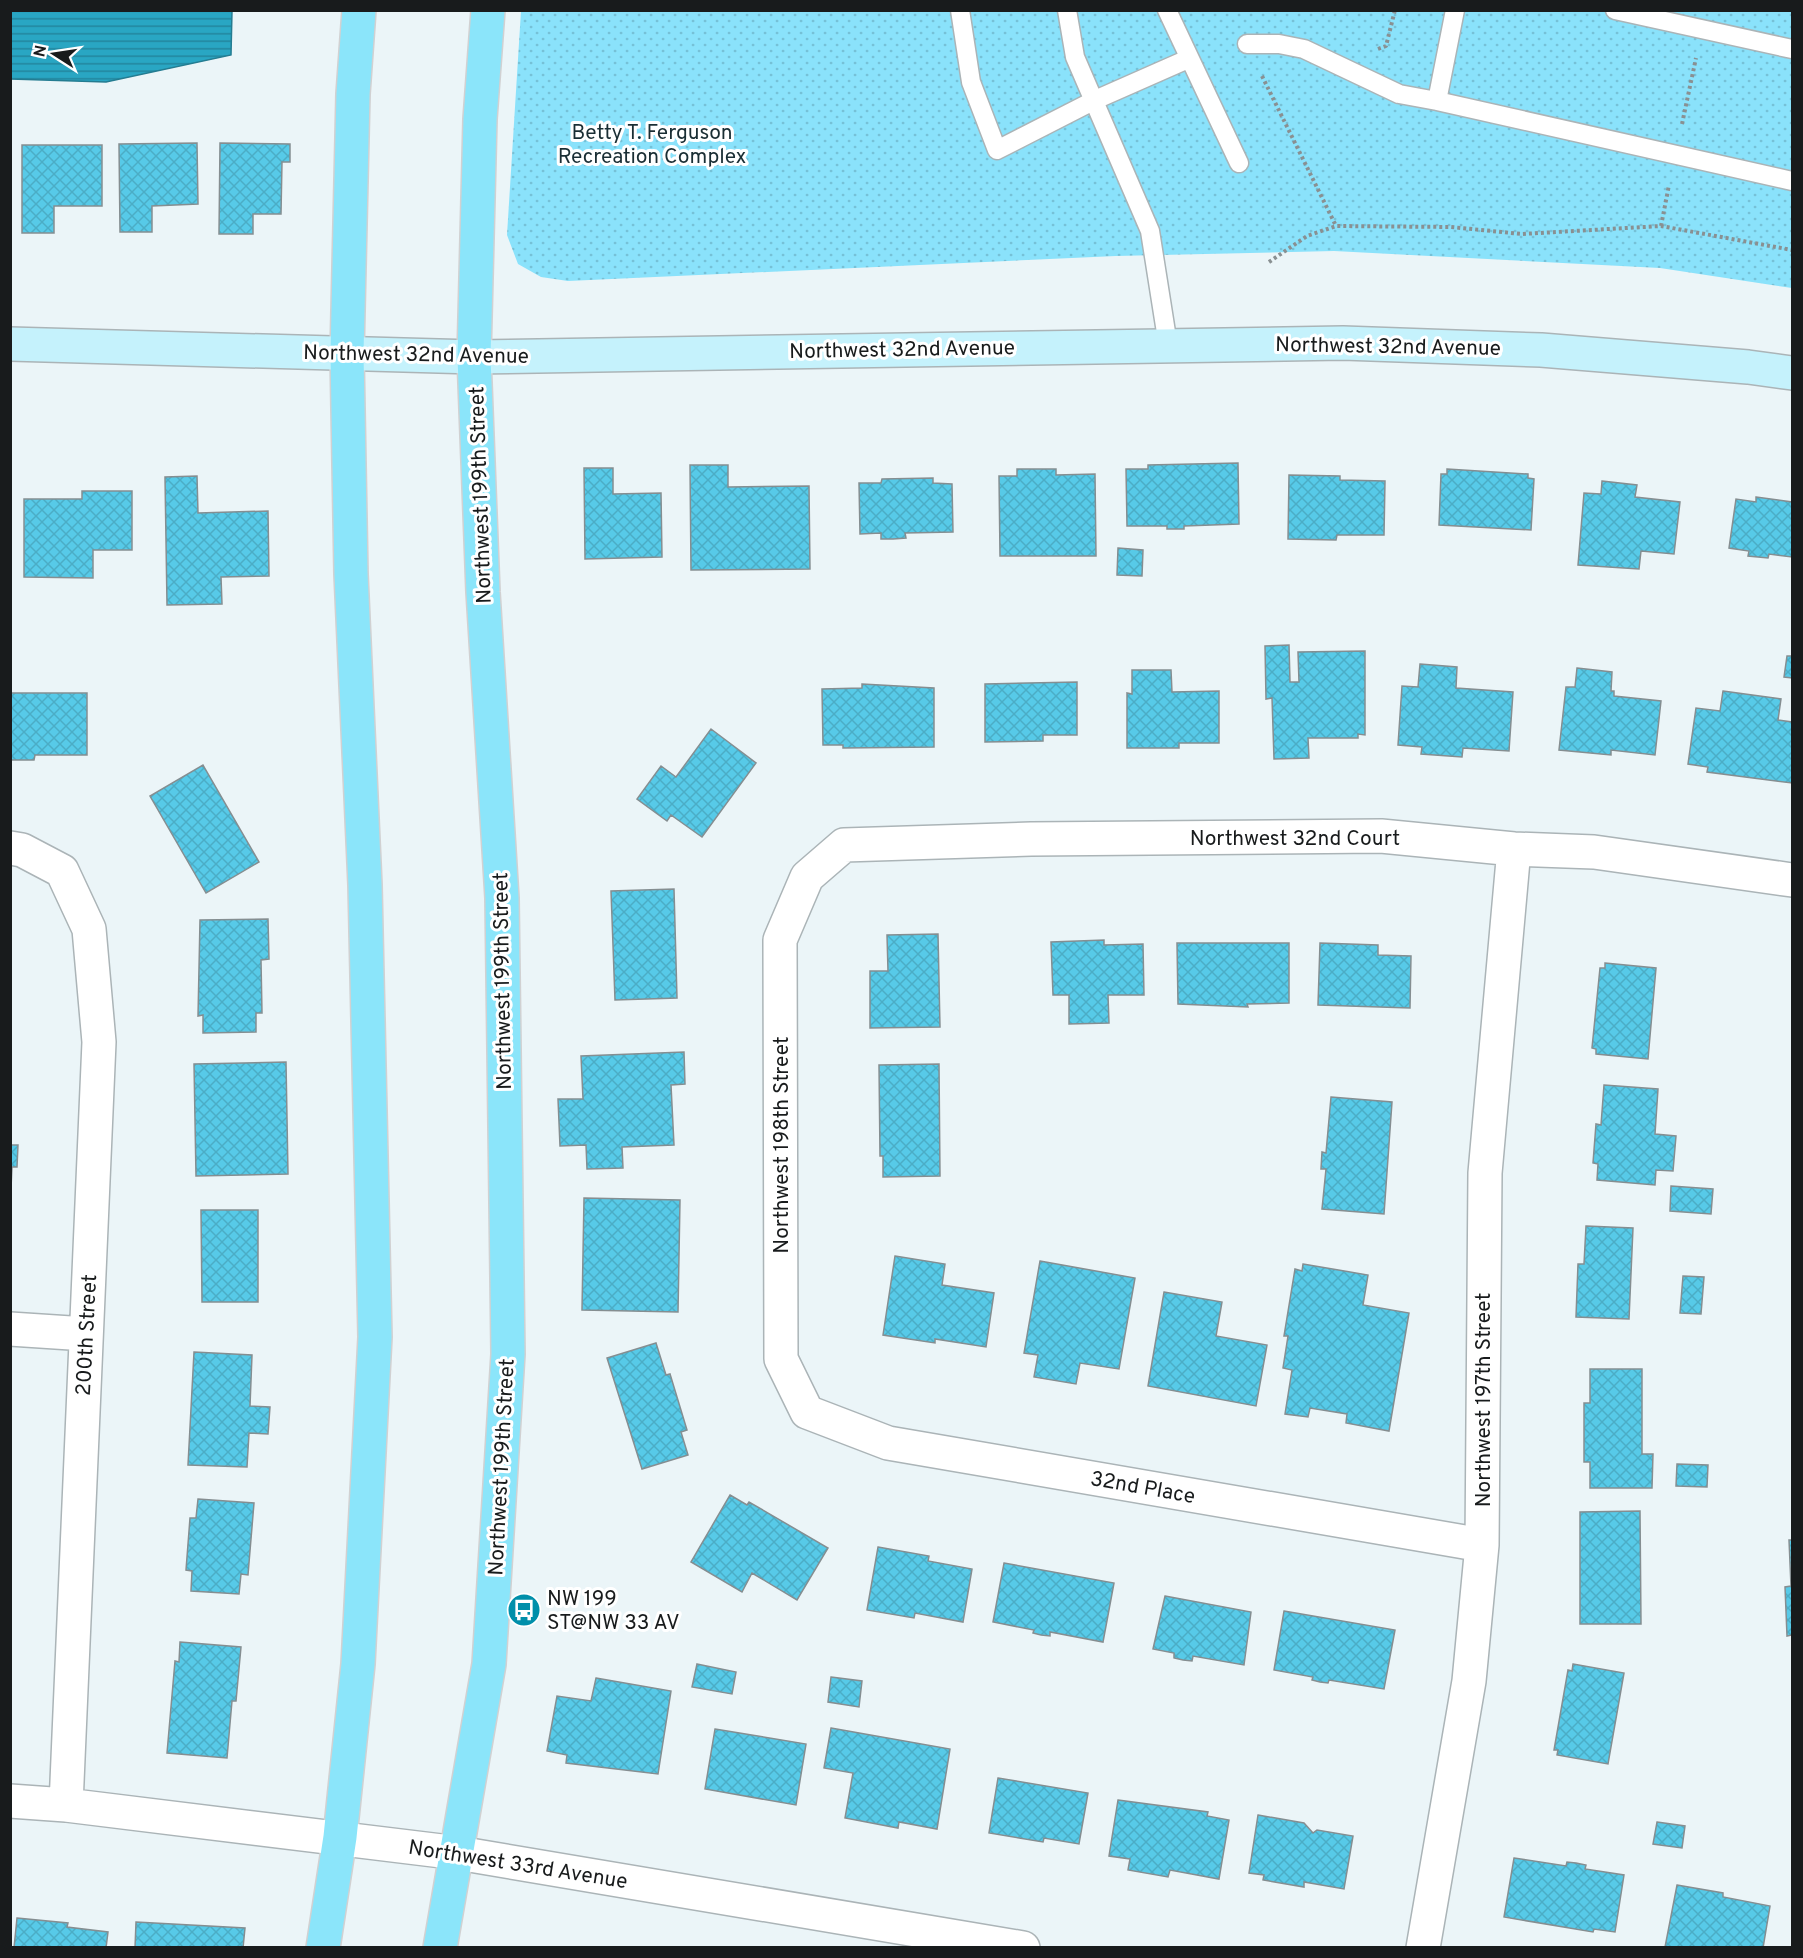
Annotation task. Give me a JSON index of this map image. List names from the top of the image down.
{
  "streets": {
    "main road": ["Northwest 199th Street"],
    "street": [
      "Northwest 32nd Avenue",
      "Northwest 32nd Court",
      "Northwest 198th Street",
      "200th Street",
      "Northwest 197th Street",
      "32nd Place",
      "Northwest 33rd Avenue"
    ]
  },
  "crossings": [
    ["Northwest 32nd Avenue", "Northwest 199th Street"],
    ["Northwest 199th Street", "Northwest 33rd Avenue"],
    ["Northwest 32nd Court", "Northwest 198th Street"],
    ["Northwest 32nd Court", "Northwest 197th Street"],
    ["Northwest 198th Street", "32nd Place"],
    ["200th Street", "Northwest 33rd Avenue"],
    ["Northwest 197th Street", "32nd Place"]
  ],
  "parks": ["Betty T. Ferguson Recreation Complex"],
  "places": {
    "bus stop": ["NW 199 ST@NW 33 AV"]
  },
  "north": "left"
}
